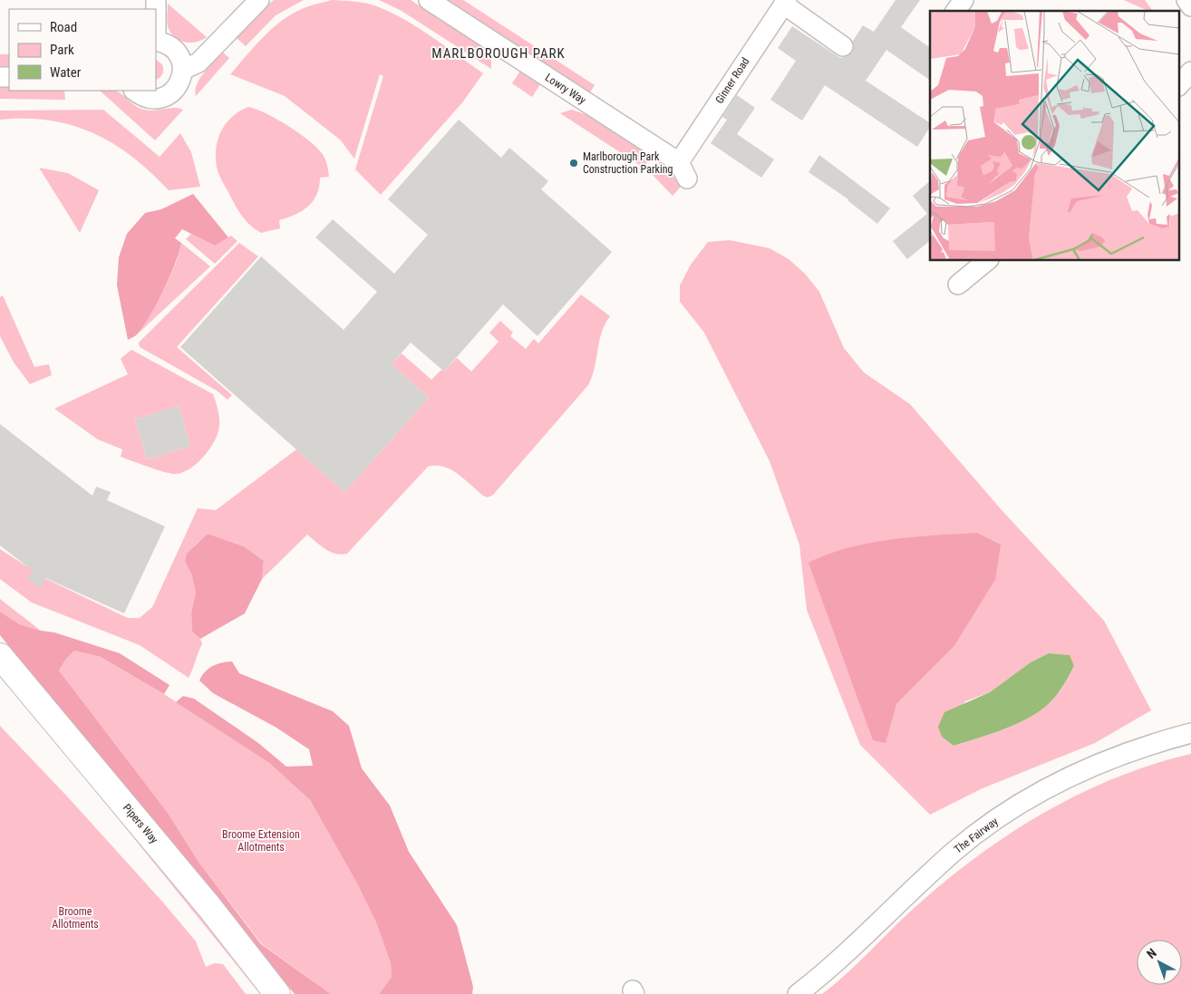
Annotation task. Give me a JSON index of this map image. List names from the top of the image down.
{
  "streets": {
    "main road": ["Pipers Way"],
    "street": ["Ginner Road", "Lowry Way", "The Fairway"]
  },
  "crossings": [
    ["Ginner Road", "Lowry Way"]
  ],
  "districts": ["MARLBOROUGH PARK"],
  "parks": ["Broome Extension Allotments", "Broome Allotments"],
  "places": ["Marlborough Park Construction Parking"],
  "legend": ["Road", "Park", "Water"],
  "north": "top left"
}
